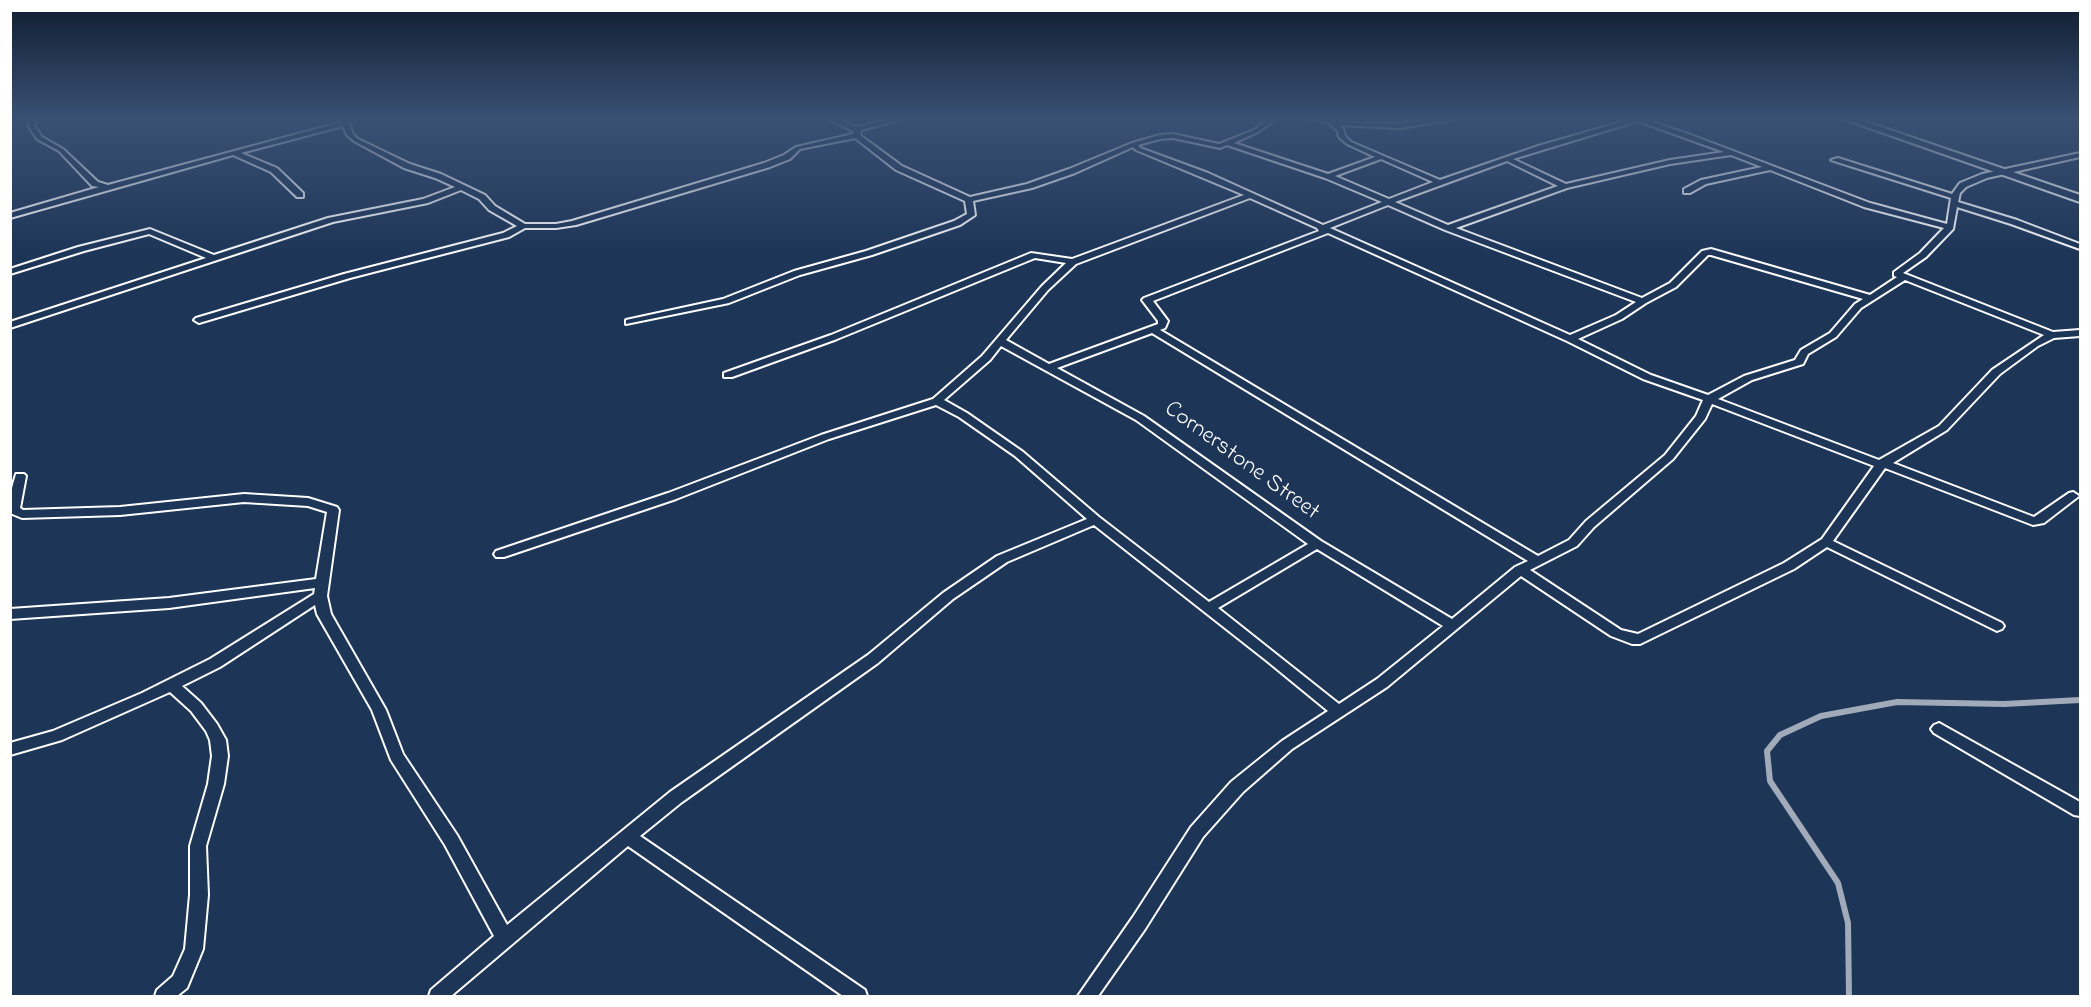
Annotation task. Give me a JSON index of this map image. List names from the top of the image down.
{
  "streets": {
    "street": ["Cornerstone Street"]
  }
}
